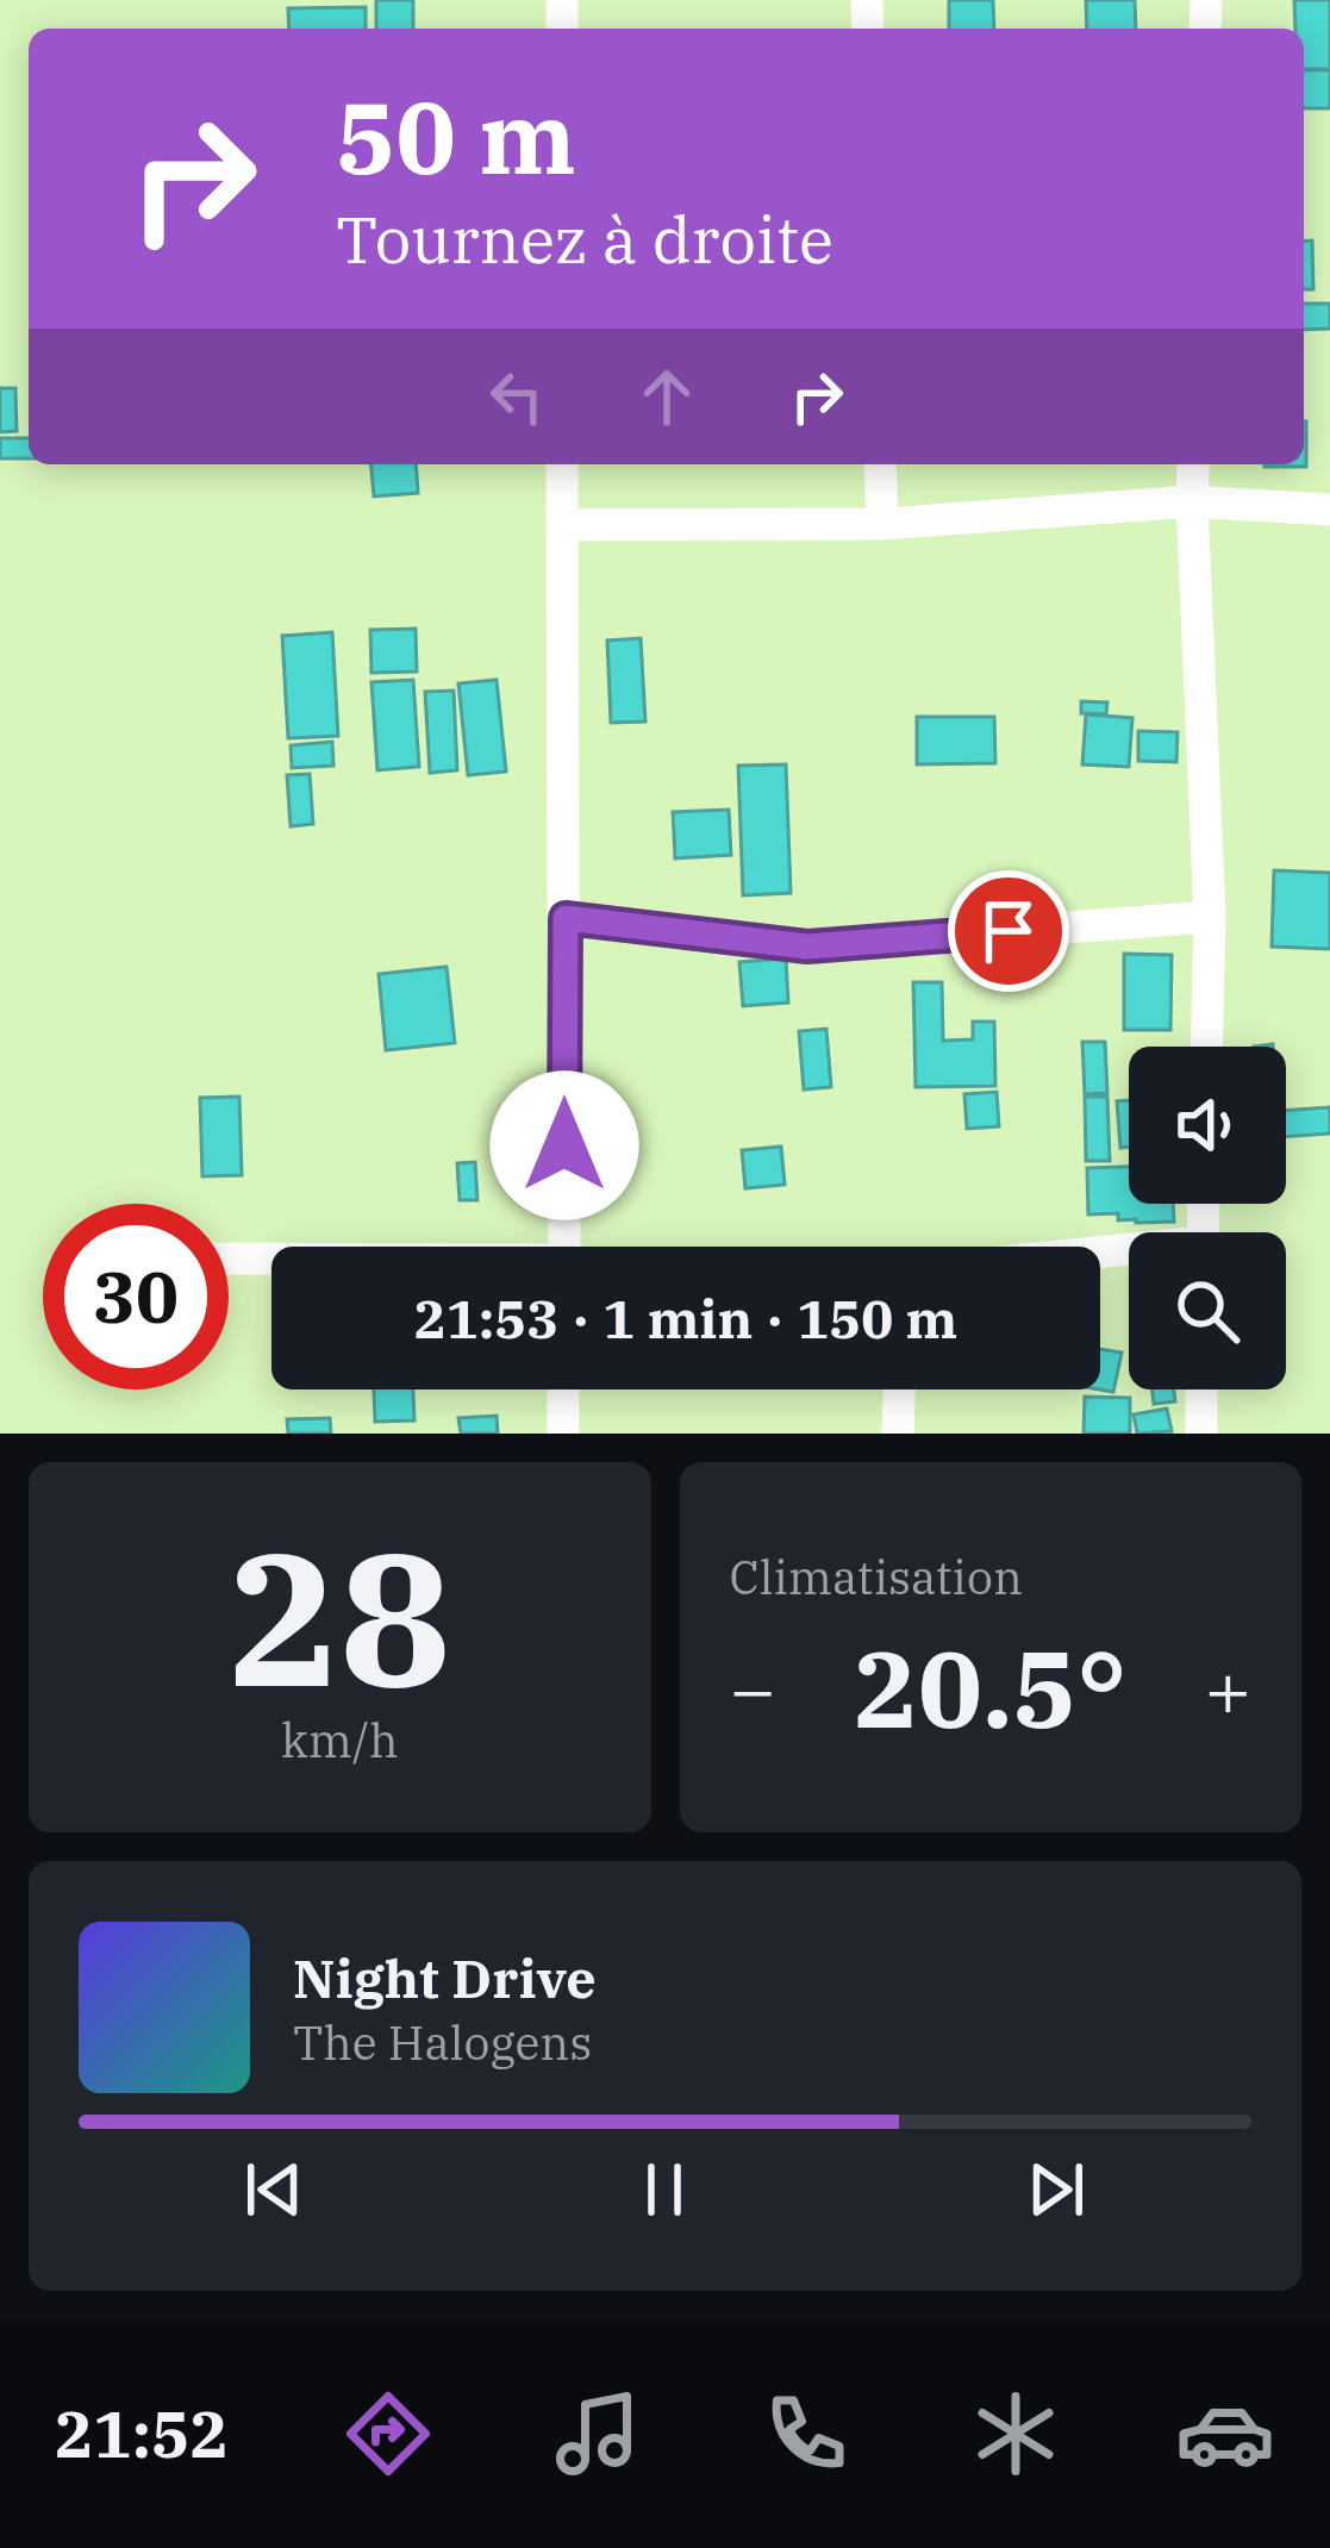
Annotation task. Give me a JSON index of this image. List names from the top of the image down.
{
  "page": {
    "turn": ["50 m", "Tournez à droite"],
    "limit": "30",
    "trip": "21:53 · 1 min · 150 m",
    "tile": [
      ["28", "km/h"],
      "Climatisation"
    ],
    "heat": ["−", "20.5°", "+"],
    "song": ["Night Drive", "The Halogens"],
    "tabs": "21:52"
  }
}
